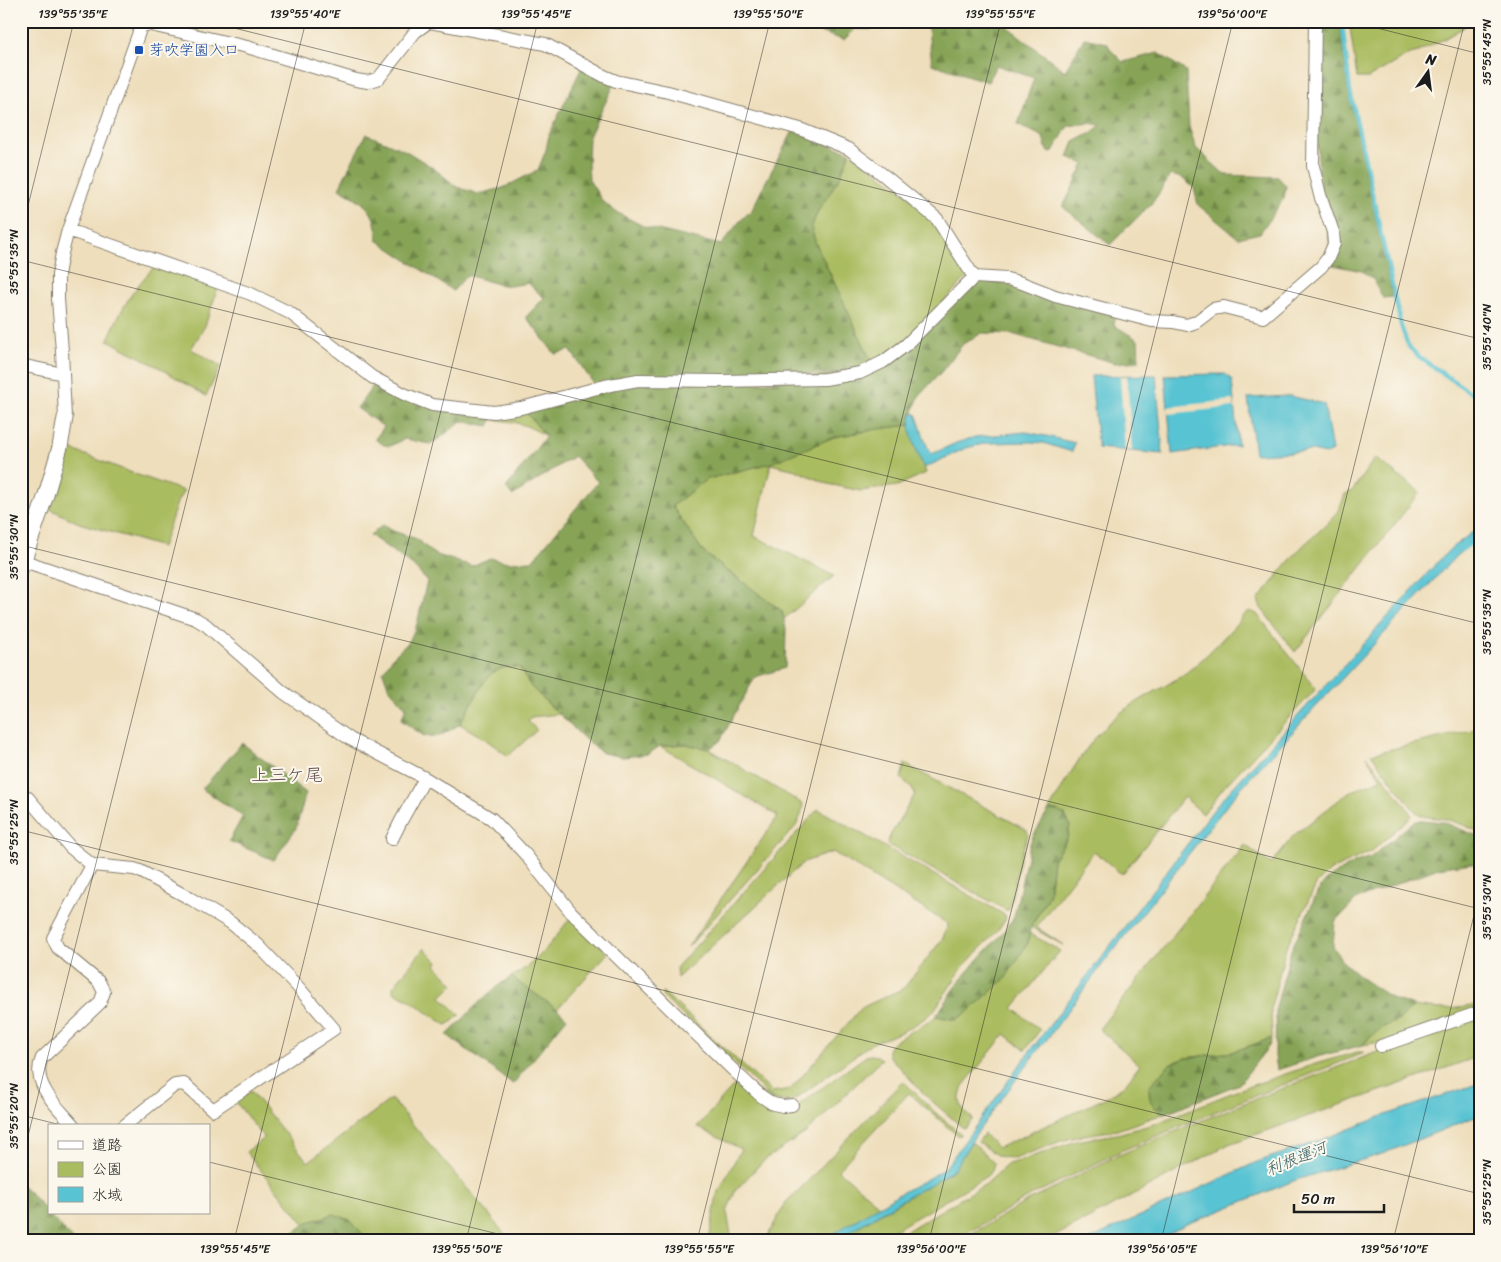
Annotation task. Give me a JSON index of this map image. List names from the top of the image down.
{
  "districts": ["上三ケ尾"],
  "water": ["利根運河"],
  "places": {
    "transit": ["芽吹学園入口"]
  },
  "legend": ["道路", "公園", "水域"],
  "scale_bar": "50 m",
  "north": "top",
  "coordinates": [
    "139°55'35\"E",
    "139°55'40\"E",
    "139°55'45\"E",
    "139°55'50\"E",
    "139°55'55\"E",
    "139°56'00\"E",
    "35°55'45\"N",
    "35°55'35\"N",
    "35°55'40\"N",
    "35°55'30\"N",
    "35°55'25\"N",
    "35°55'20\"N",
    "139°56'05\"E",
    "139°56'10\"E"
  ]
}
